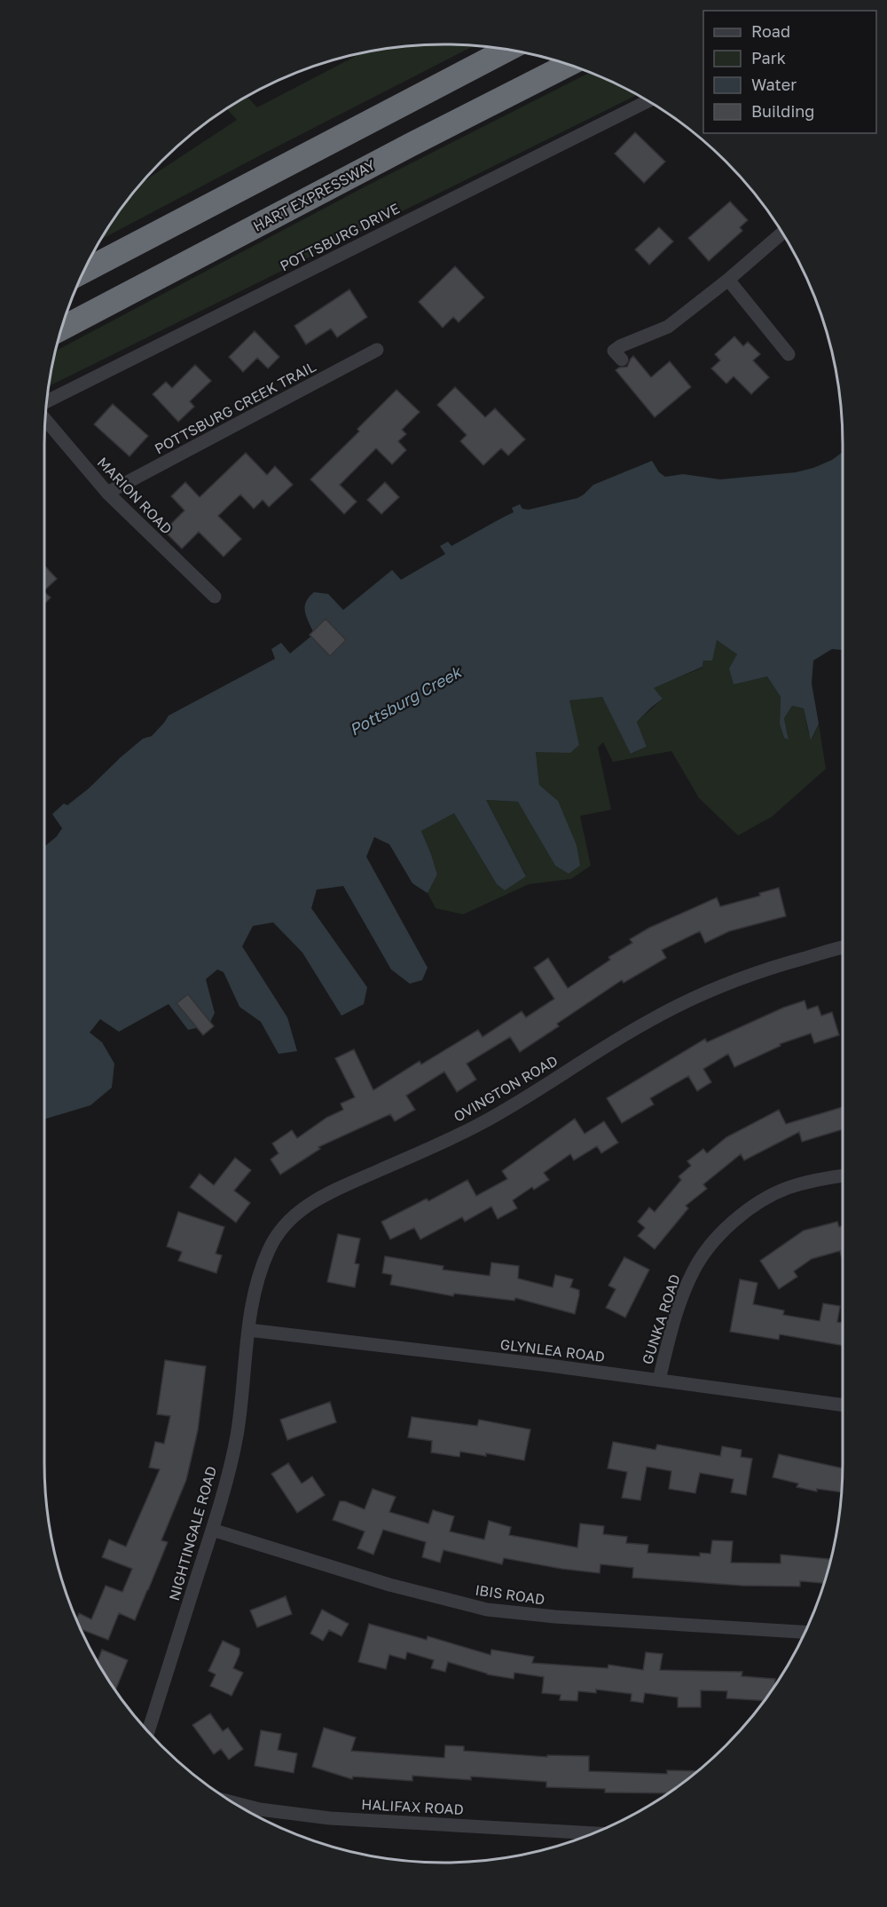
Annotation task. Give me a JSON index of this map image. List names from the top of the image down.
{
  "streets": {
    "highway": ["HART EXPRESSWAY"],
    "street": [
      "POTTSBURG DRIVE",
      "POTTSBURG CREEK TRAIL",
      "MARION ROAD",
      "OVINGTON ROAD",
      "GUNKA ROAD",
      "GLYNLEA ROAD",
      "NIGHTINGALE ROAD",
      "IBIS ROAD",
      "HALIFAX ROAD"
    ]
  },
  "crossings": [
    ["POTTSBURG CREEK TRAIL", "MARION ROAD"],
    ["OVINGTON ROAD", "GLYNLEA ROAD"],
    ["OVINGTON ROAD", "NIGHTINGALE ROAD"],
    ["GUNKA ROAD", "GLYNLEA ROAD"],
    ["GLYNLEA ROAD", "NIGHTINGALE ROAD"],
    ["NIGHTINGALE ROAD", "IBIS ROAD"]
  ],
  "water": ["Pottsburg Creek"],
  "legend": [
    "Road",
    "Park",
    "Water",
    "Building"
  ]
}
